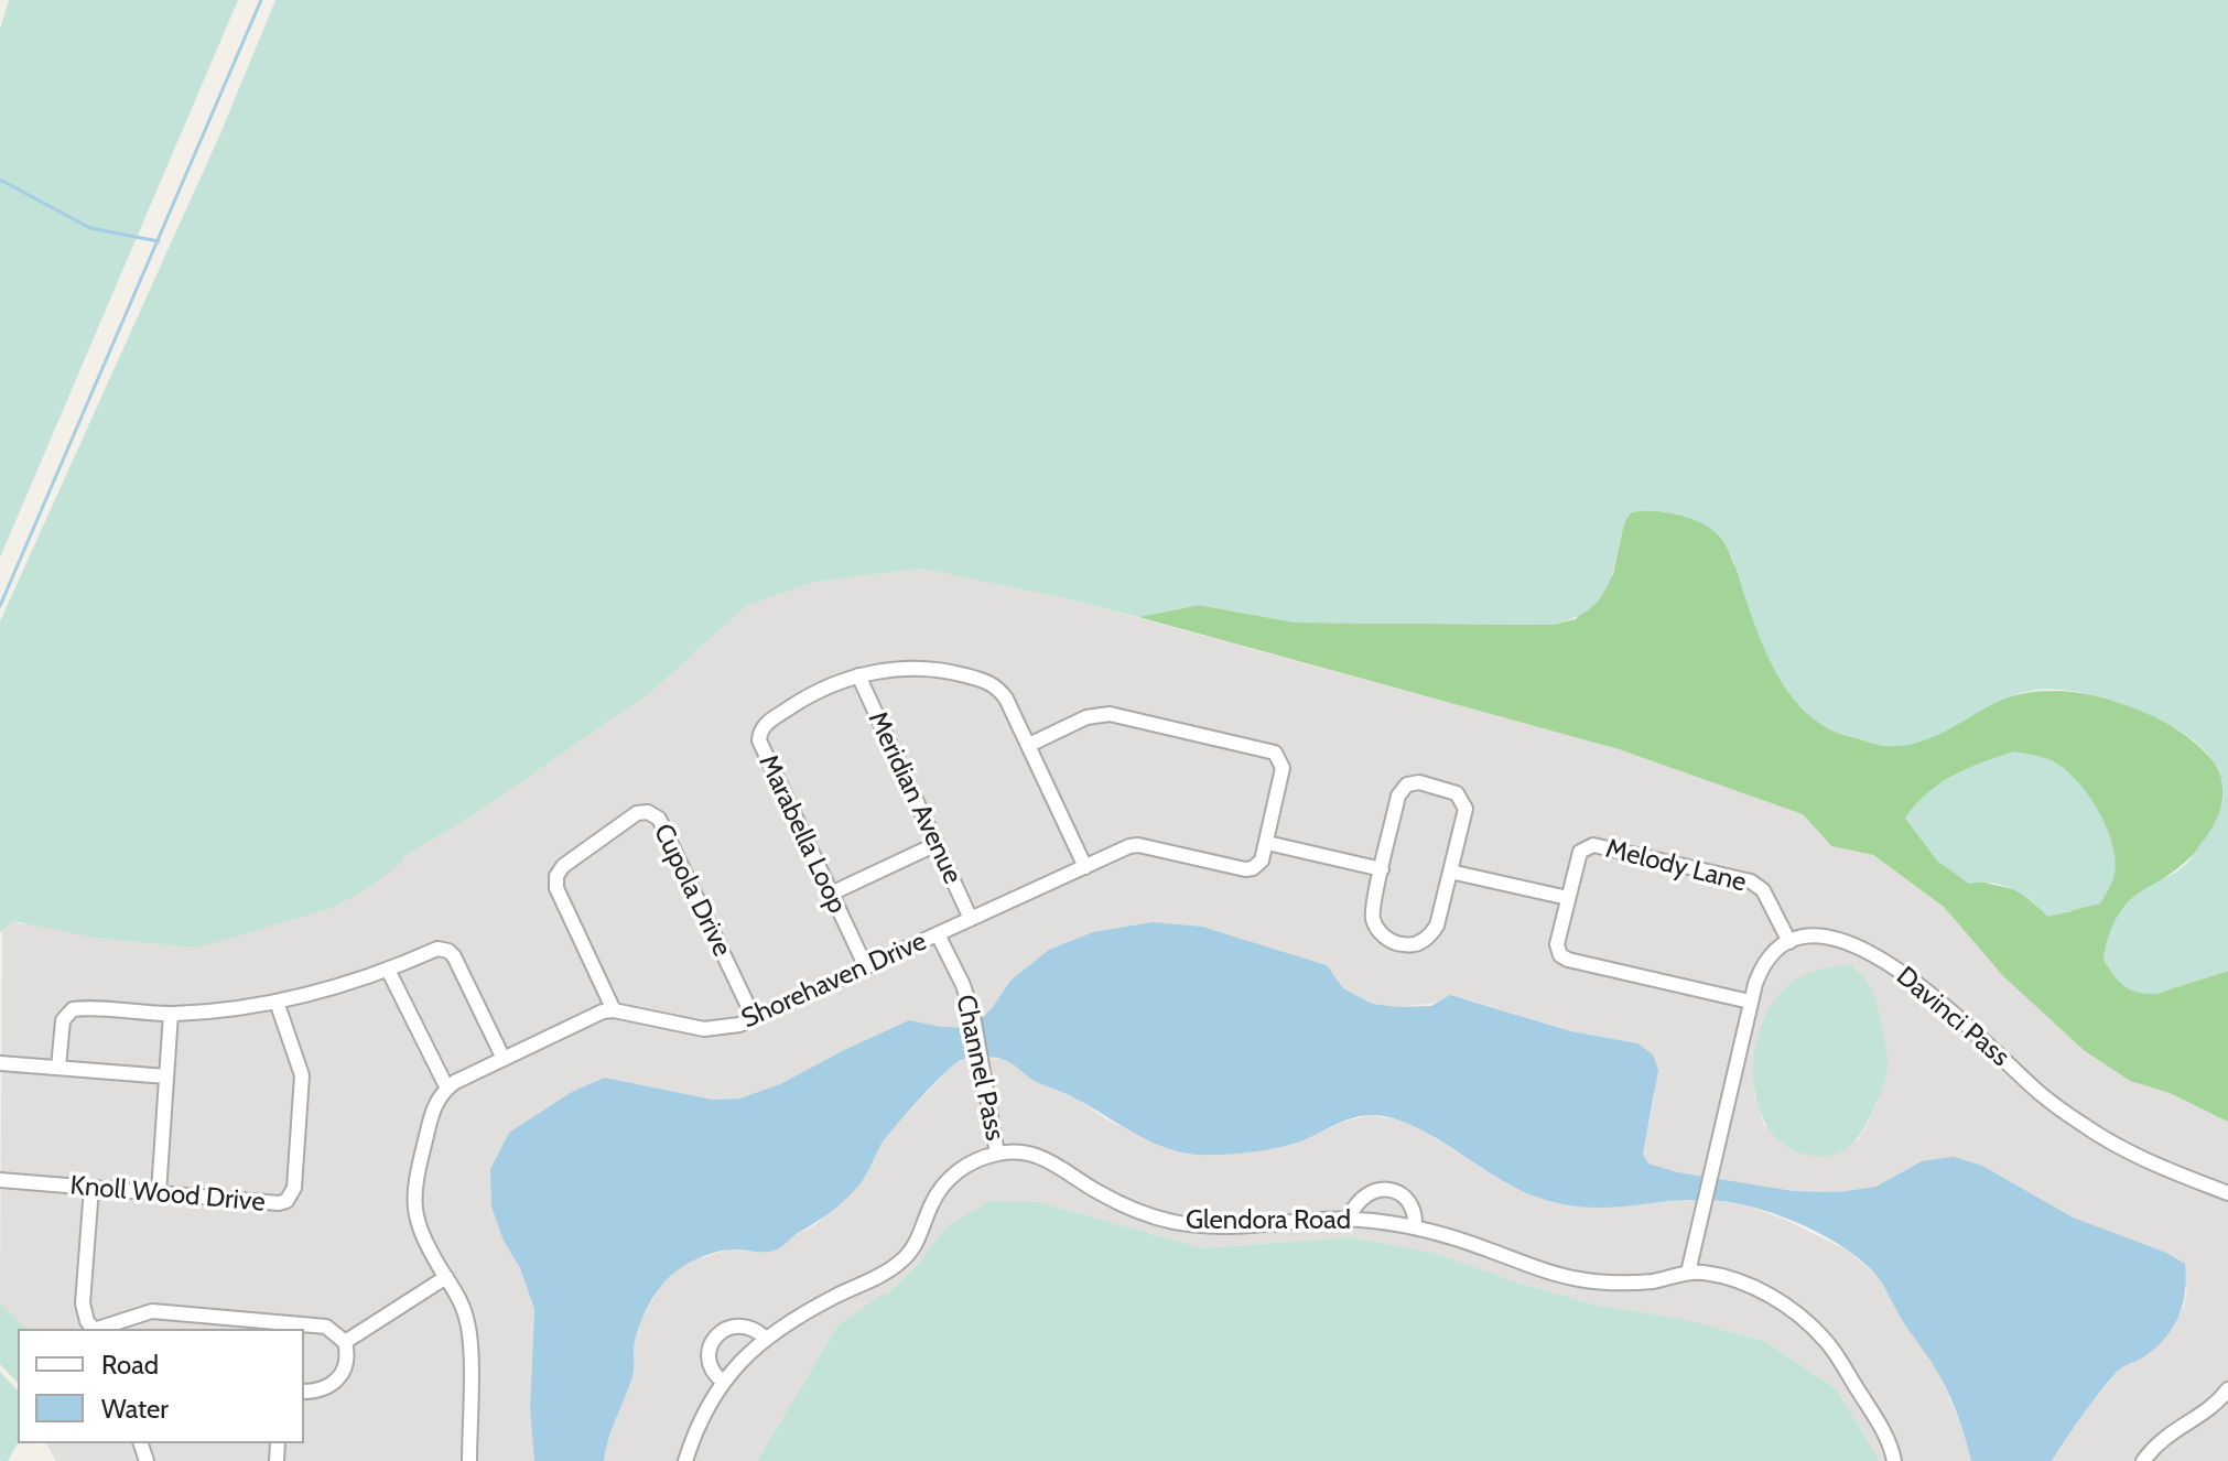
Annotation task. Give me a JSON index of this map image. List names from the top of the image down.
{
  "streets": {
    "street": [
      "Meridian Avenue",
      "Marabella Loop",
      "Melody Lane",
      "Cupola Drive",
      "Shorehaven Drive",
      "Davinci Pass",
      "Channel Pass",
      "Knoll Wood Drive",
      "Glendora Road"
    ]
  },
  "crossings": [
    ["Meridian Avenue", "Marabella Loop"],
    ["Meridian Avenue", "Shorehaven Drive"],
    ["Marabella Loop", "Shorehaven Drive"],
    ["Melody Lane", "Davinci Pass"],
    ["Cupola Drive", "Shorehaven Drive"],
    ["Shorehaven Drive", "Channel Pass"],
    ["Channel Pass", "Glendora Road"]
  ],
  "legend": ["Road", "Water"]
}
